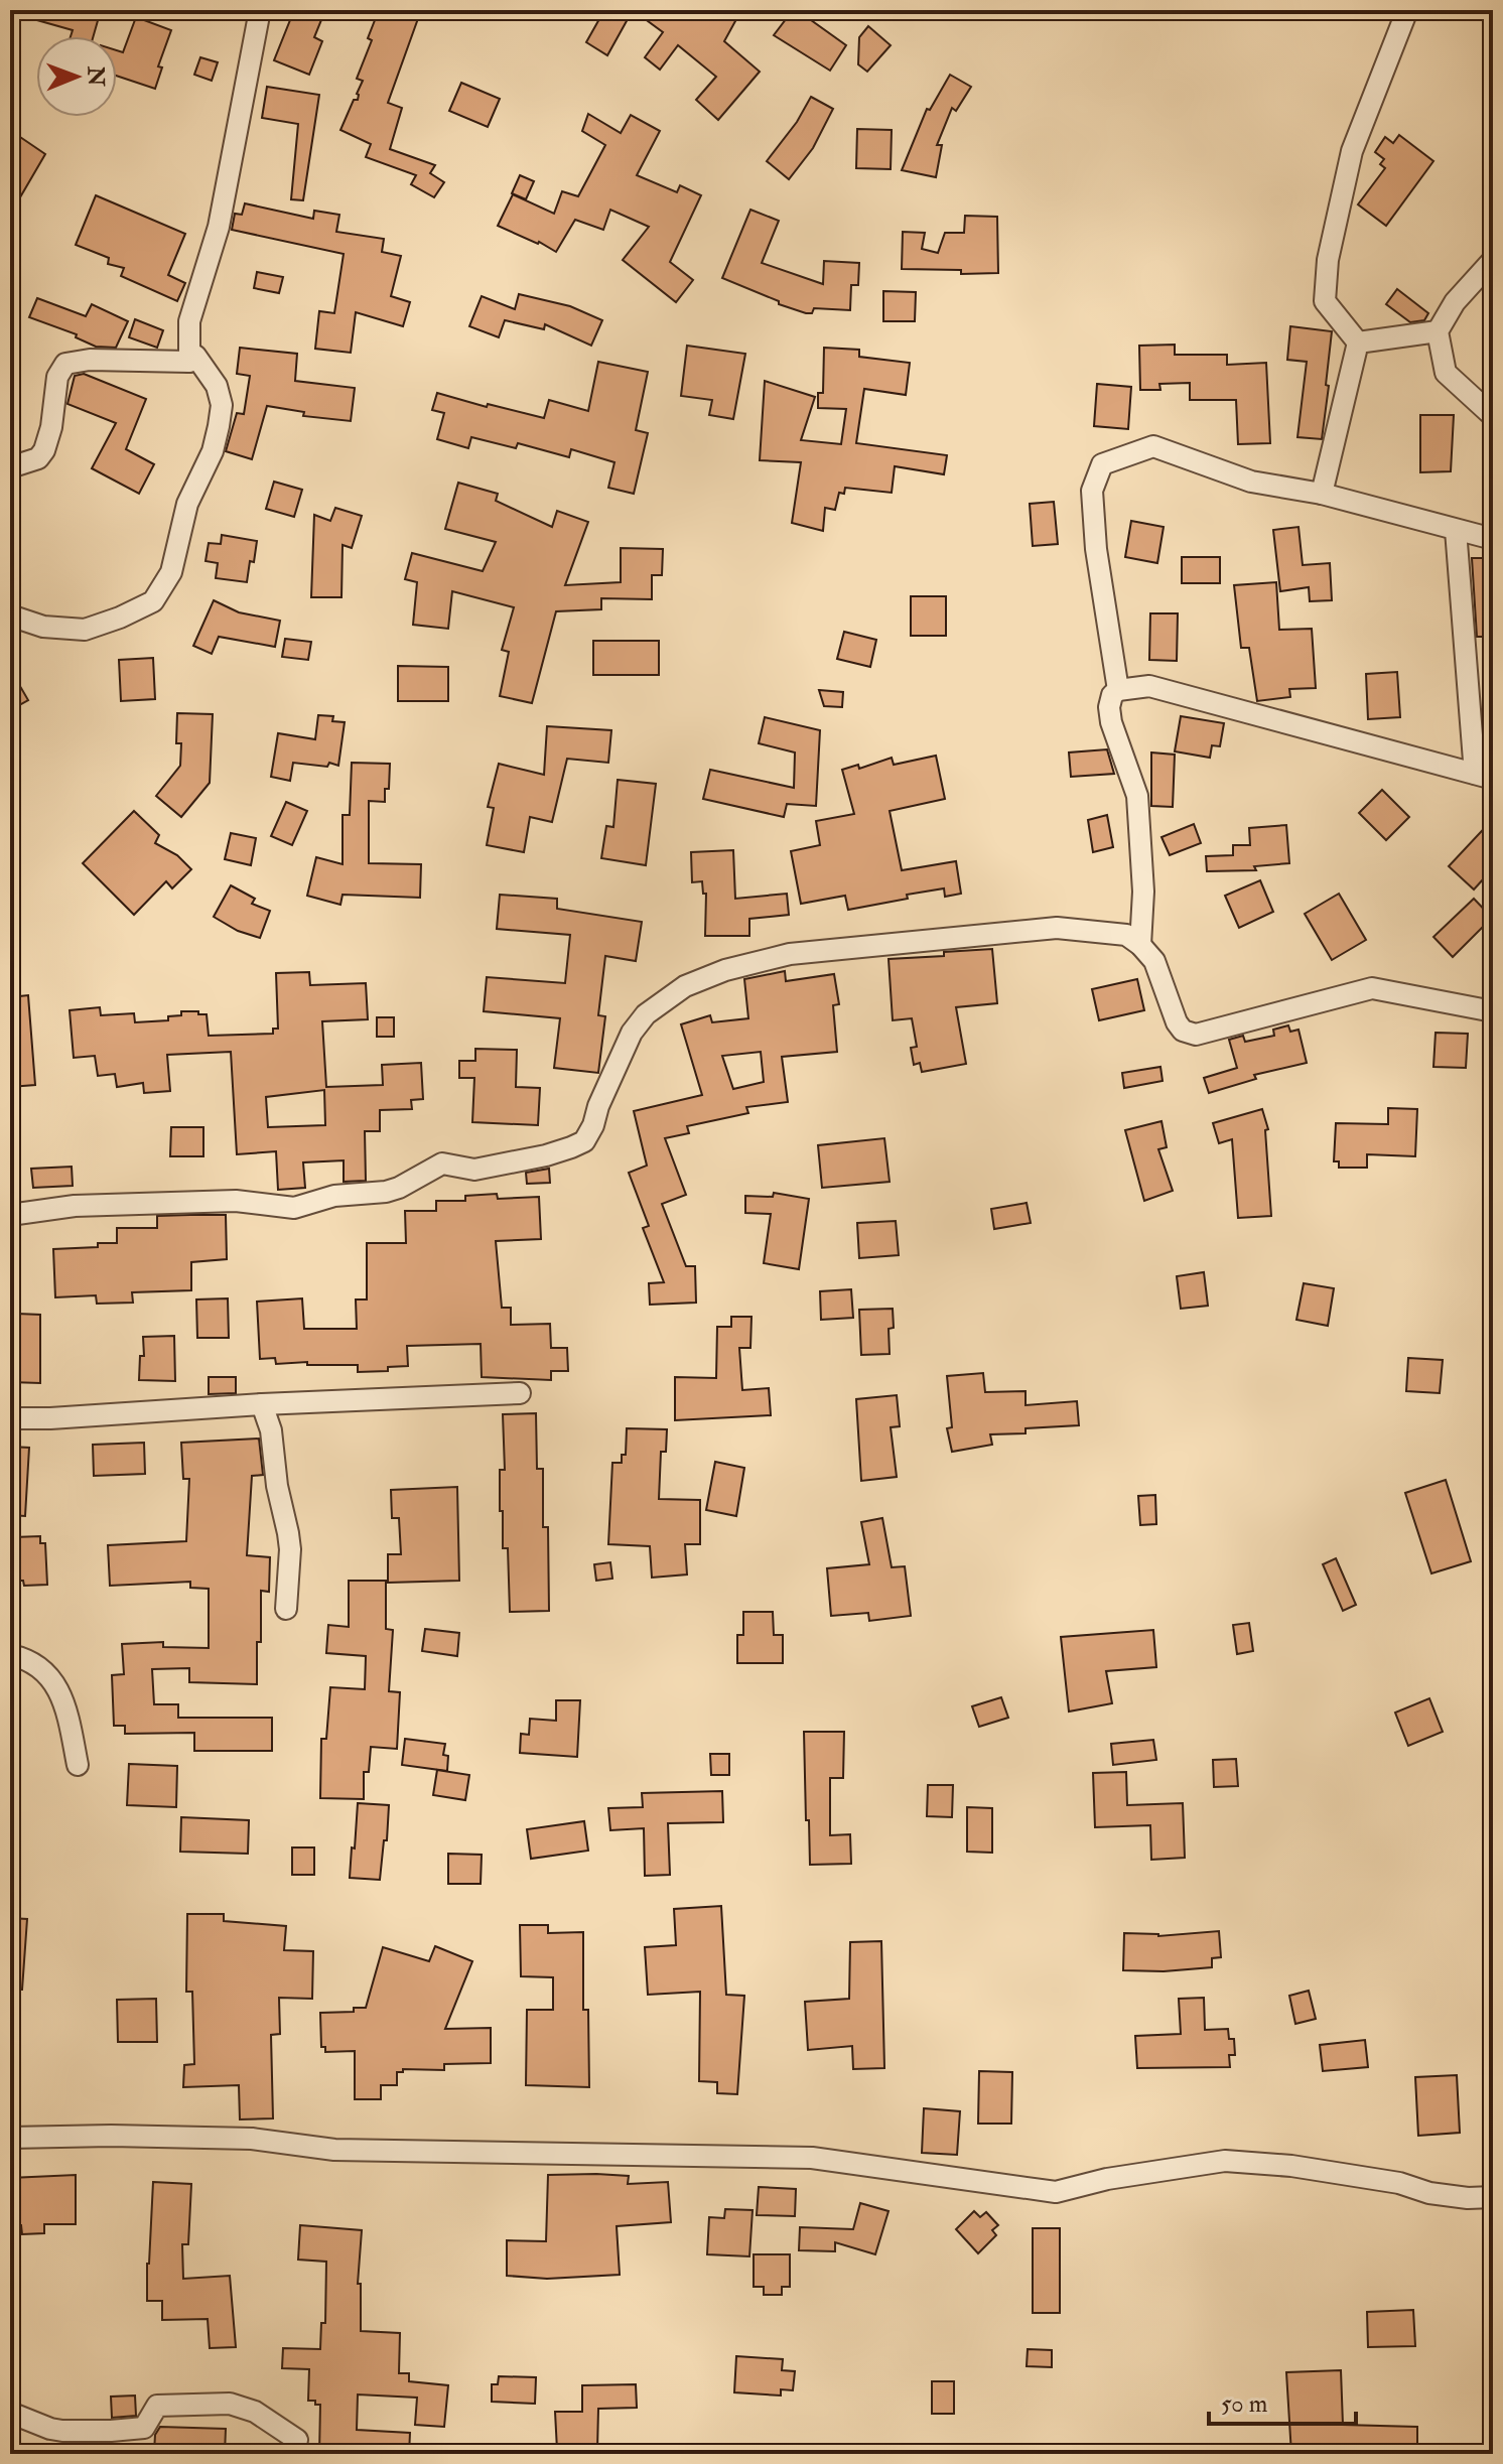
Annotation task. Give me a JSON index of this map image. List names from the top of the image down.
{
  "scale_bar": "50 m",
  "north": "right"
}
